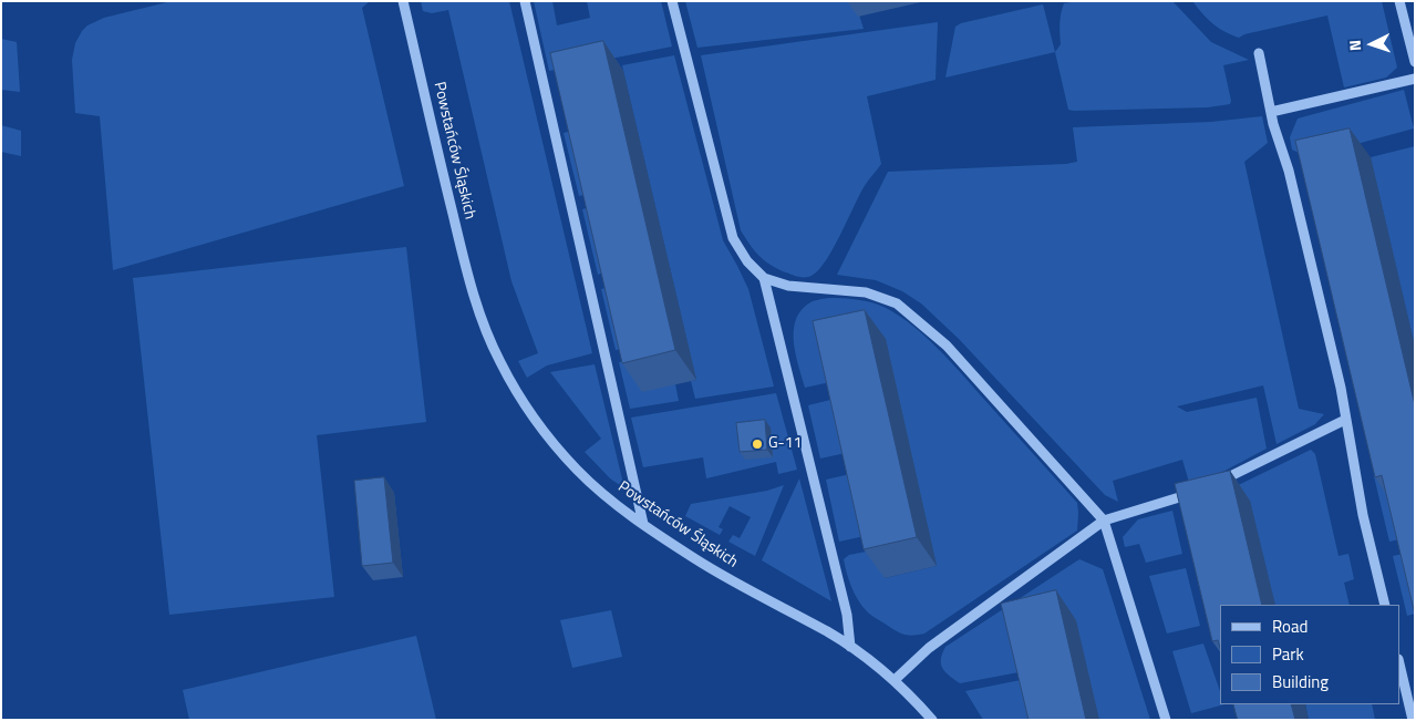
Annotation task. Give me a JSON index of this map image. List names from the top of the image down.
{
  "streets": {
    "street": ["Powstańców Śląskich"]
  },
  "places": ["G-11"],
  "legend": ["Road", "Park", "Building"],
  "north": "left"
}
